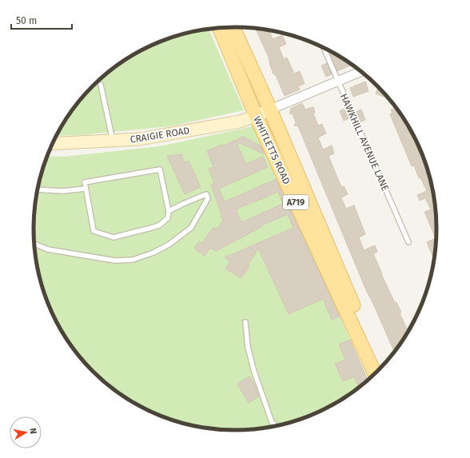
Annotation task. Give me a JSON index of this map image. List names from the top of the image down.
{
  "streets": {
    "main road": ["CRAIGIE ROAD", "WHITLETTS ROAD", "A719"],
    "lane": ["HAWKHILL AVENUE LANE"]
  },
  "crossings": [
    ["CRAIGIE ROAD", "WHITLETTS ROAD"]
  ],
  "scale_bar": "50 m",
  "north": "right"
}
